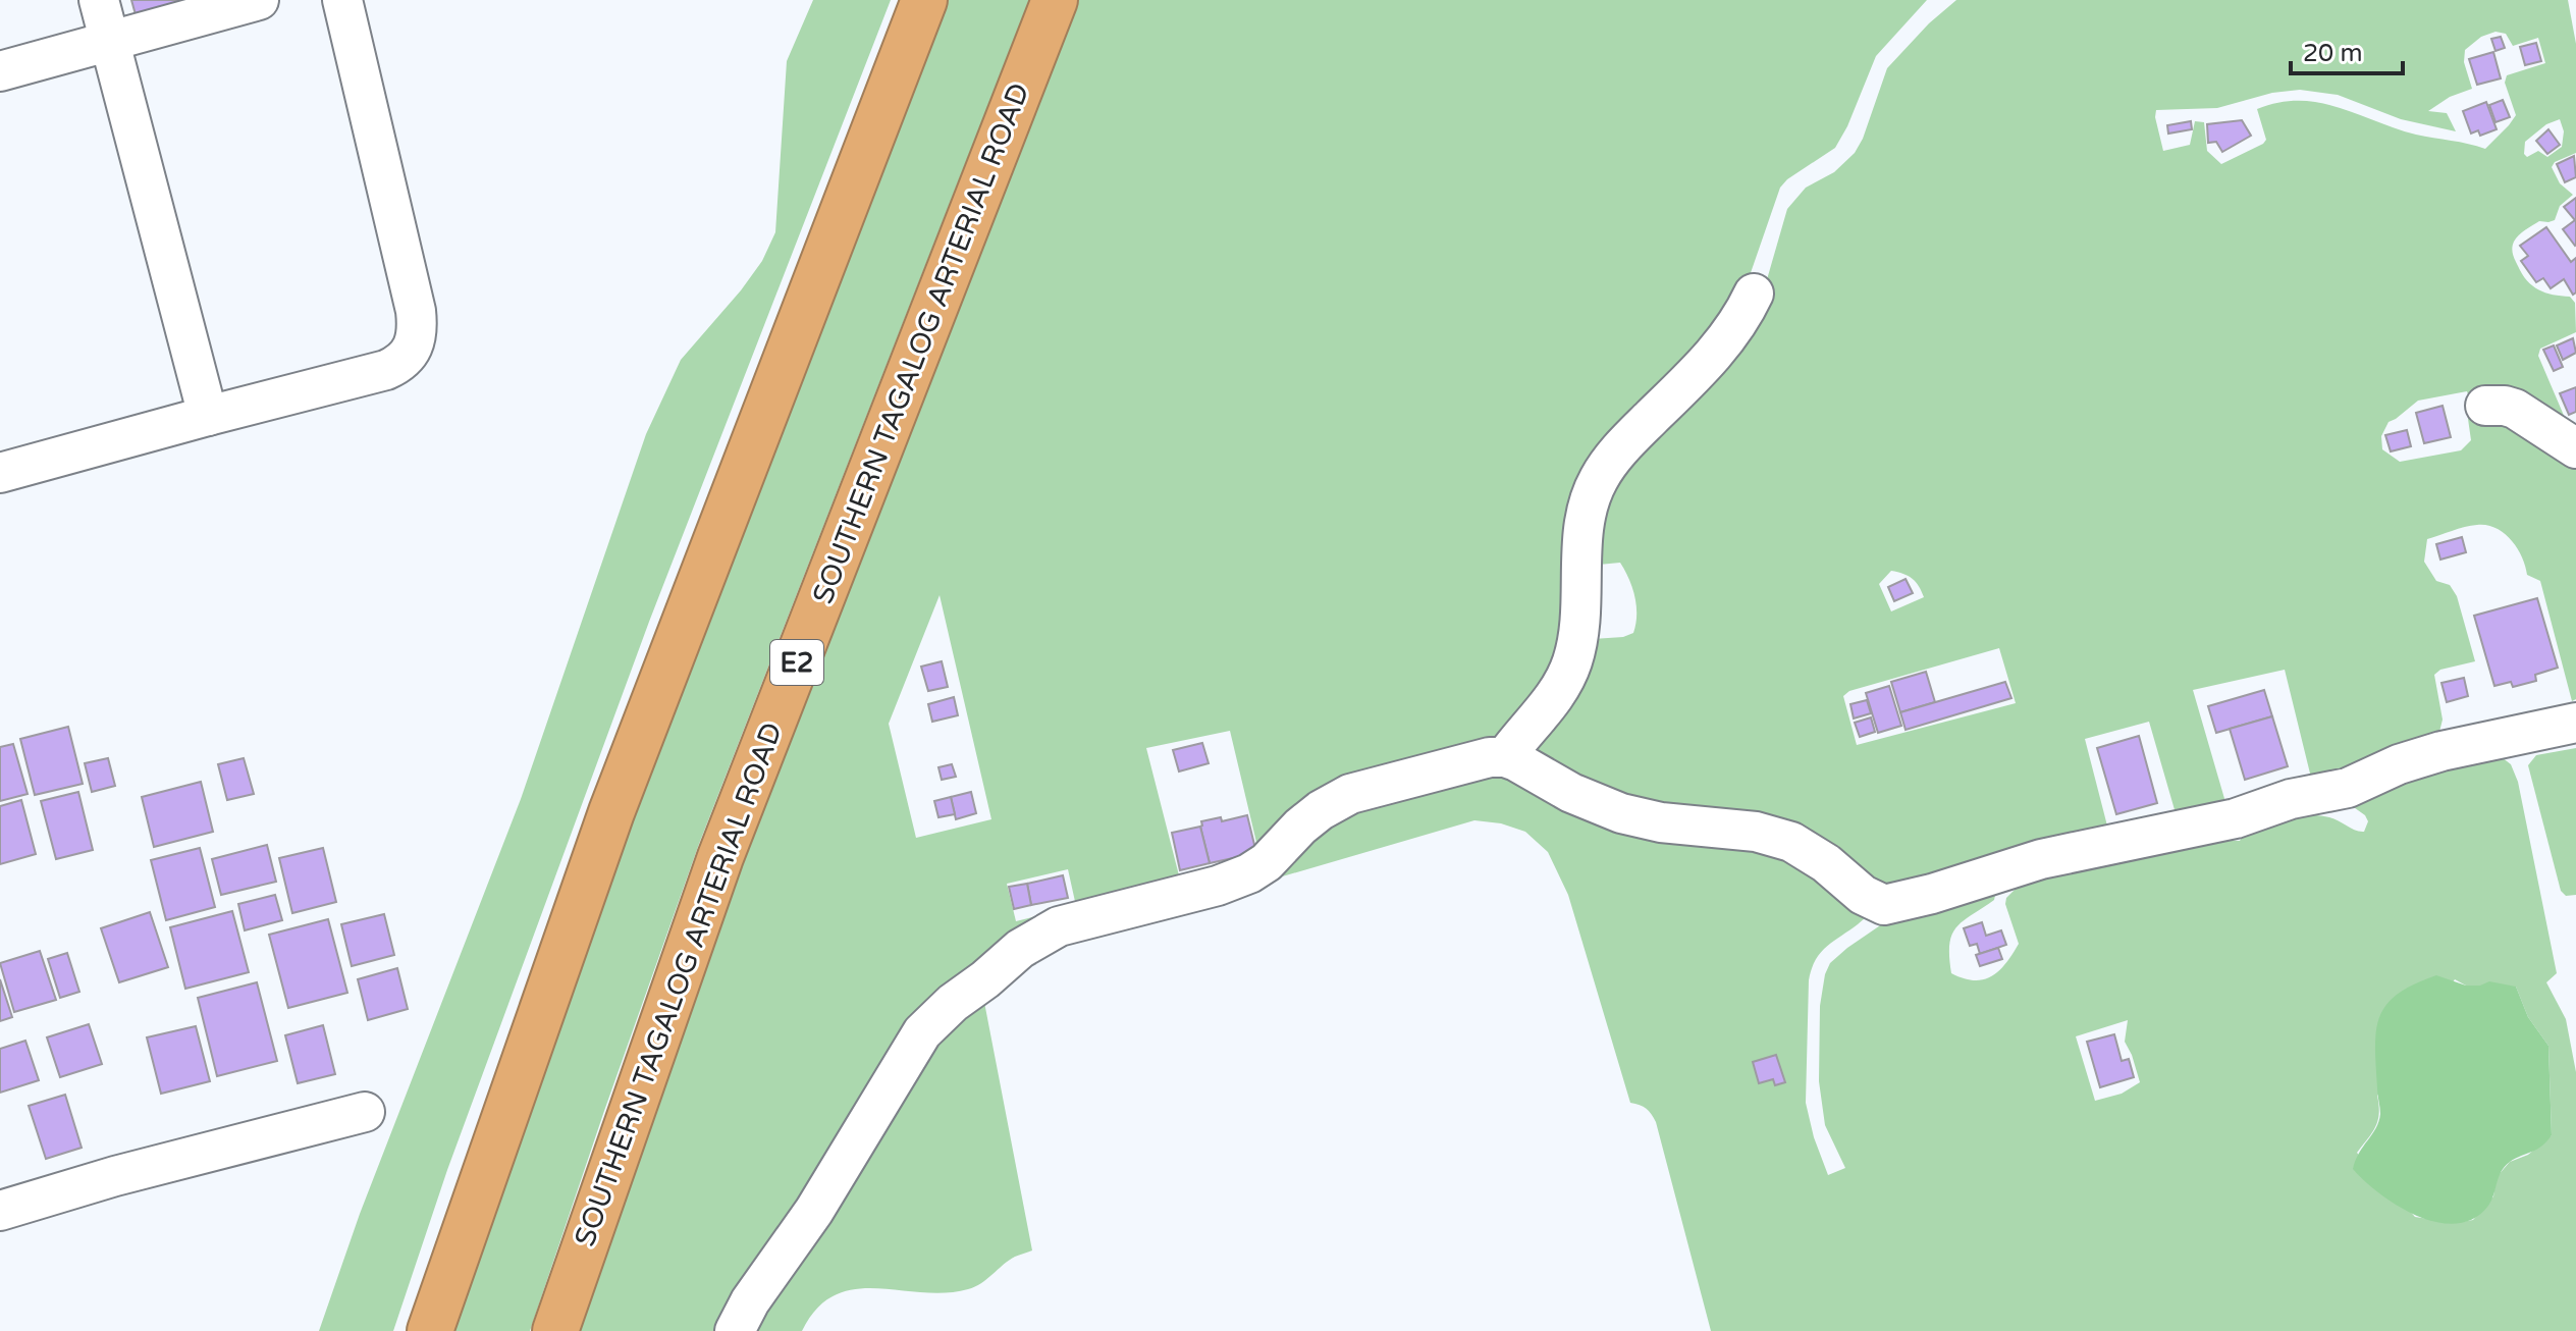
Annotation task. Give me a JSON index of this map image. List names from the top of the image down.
{
  "streets": {
    "highway": ["SOUTHERN TAGALOG ARTERIAL ROAD", "E2"]
  },
  "scale_bar": "20 m"
}
